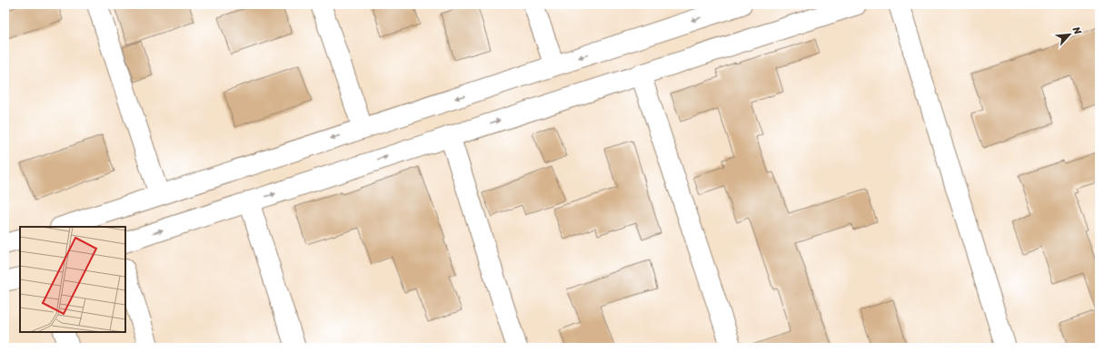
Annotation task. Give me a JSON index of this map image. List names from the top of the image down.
{
  "north": "top right"
}
